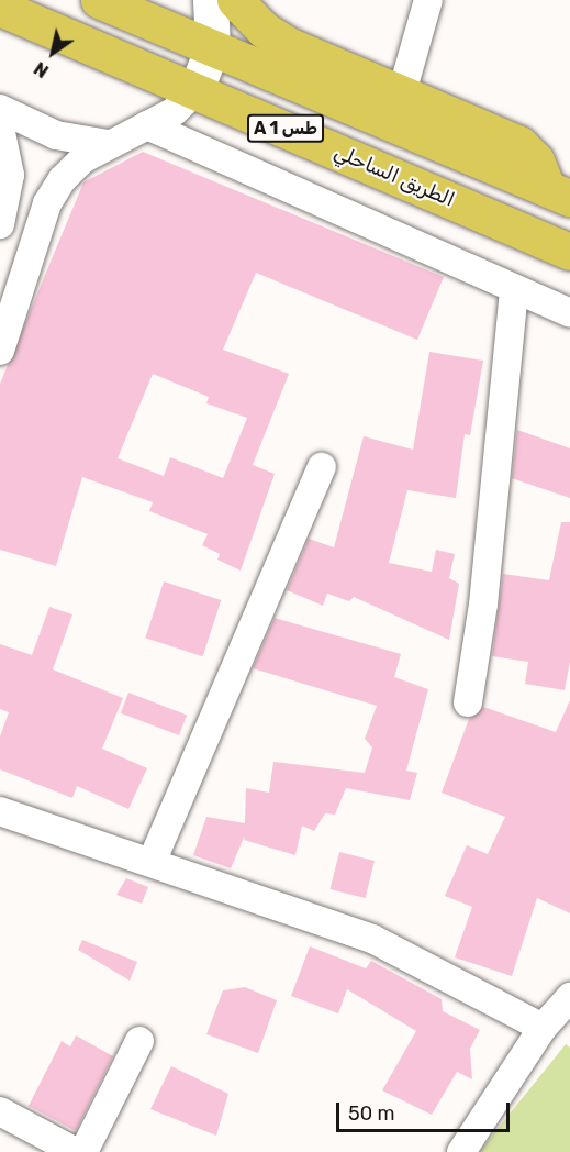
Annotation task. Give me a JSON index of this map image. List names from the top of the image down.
{
  "streets": {
    "highway": ["A 1 طس", "الطريق الساحلي"]
  },
  "scale_bar": "50 m",
  "north": "bottom left"
}
